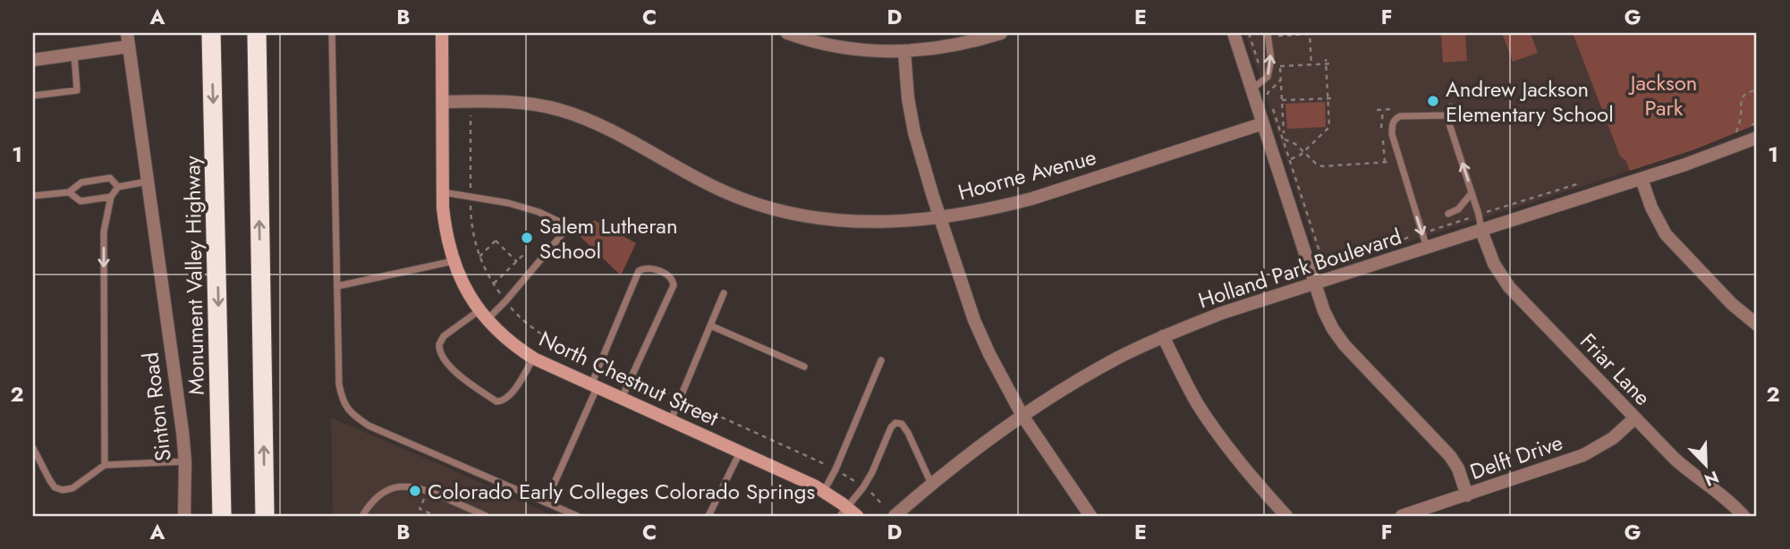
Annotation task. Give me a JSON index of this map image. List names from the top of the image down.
{
  "streets": {
    "highway": ["Monument Valley Highway"],
    "main road": ["North Chestnut Street"],
    "street": [
      "Hoorne Avenue",
      "Holland Park Boulevard",
      "Friar Lane",
      "Sinton Road",
      "Delft Drive"
    ]
  },
  "crossings": [
    ["Hoorne Avenue", "North Chestnut Street"],
    ["Holland Park Boulevard", "Friar Lane"],
    ["Friar Lane", "Delft Drive"]
  ],
  "parks": ["Jackson Park"],
  "places": ["Andrew Jackson Elementary School", "Salem Lutheran School", "Colorado Early Colleges Colorado Springs"],
  "north": "bottom right",
  "grid": {
    "columns": [
      "A",
      "B",
      "C",
      "D",
      "E",
      "F",
      "G"
    ],
    "rows": ["1", "2"]
  }
}
